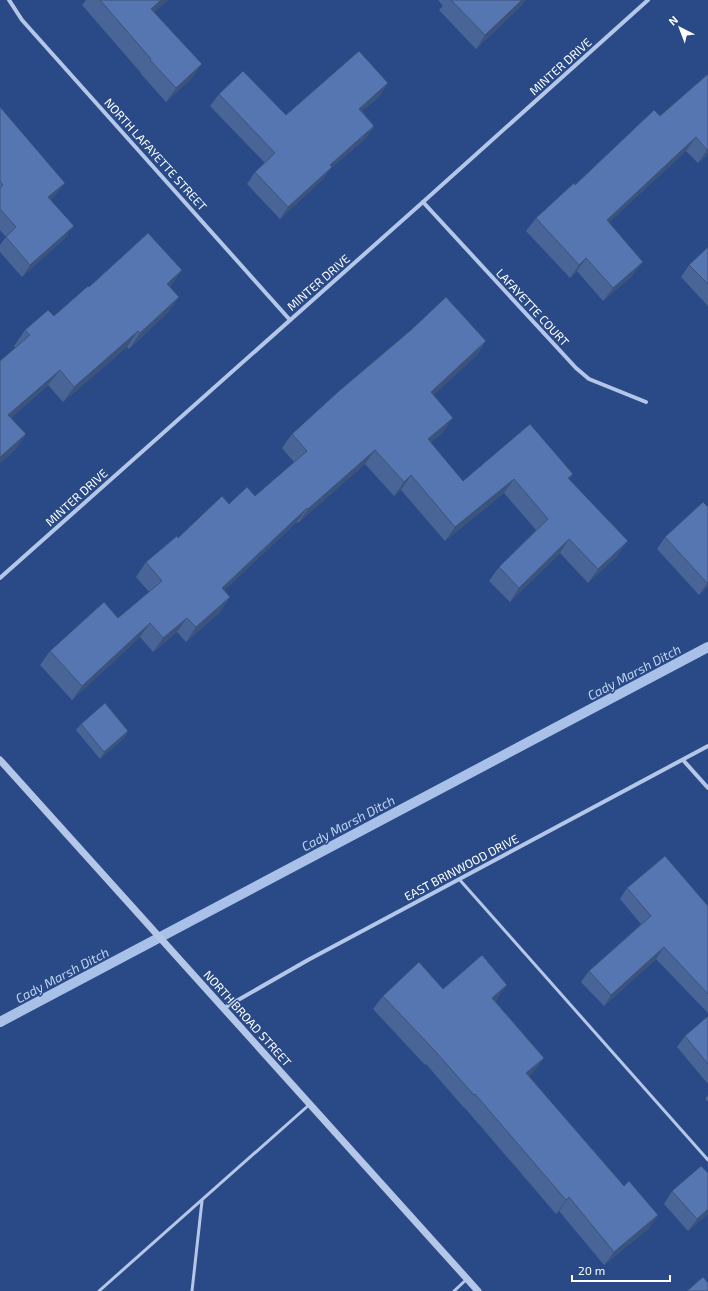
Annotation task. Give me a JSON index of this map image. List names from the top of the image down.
{
  "streets": {
    "street": [
      "MINTER DRIVE",
      "NORTH LAFAYETTE STREET",
      "LAFAYETTE COURT",
      "EAST BRINWOOD DRIVE",
      "NORTH BROAD STREET"
    ]
  },
  "crossings": [
    ["MINTER DRIVE", "NORTH LAFAYETTE STREET"],
    ["MINTER DRIVE", "LAFAYETTE COURT"],
    ["EAST BRINWOOD DRIVE", "NORTH BROAD STREET"]
  ],
  "water": ["Cady Marsh Ditch"],
  "scale_bar": "20 m",
  "north": "top left"
}
